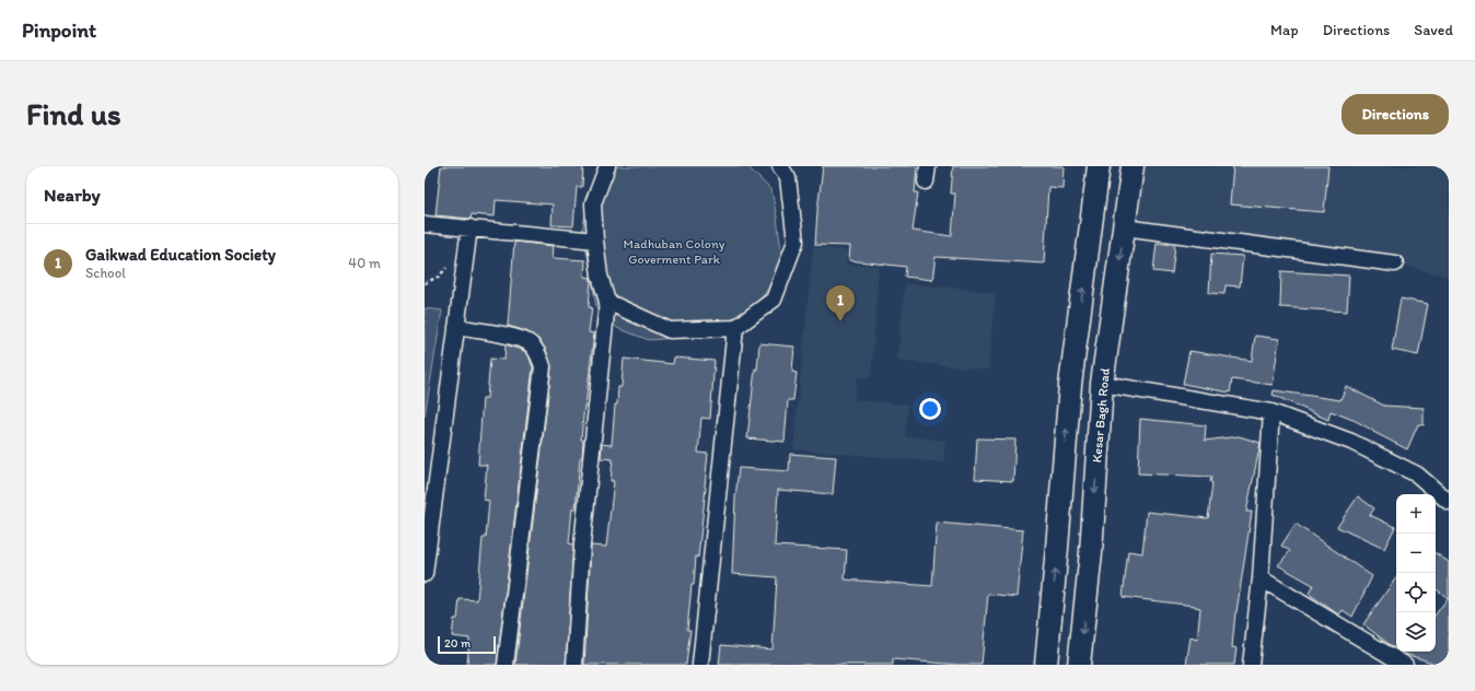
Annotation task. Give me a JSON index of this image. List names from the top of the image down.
{
  "streets": {
    "main road": ["Kesar Bagh Road"]
  },
  "parks": ["Madhuban Colony Goverment Park"],
  "scale_bar": "20 m",
  "page": {
    "header": "Pinpoint",
    "nav": ["Map", "Directions", "Saved"],
    "buttons": "Directions",
    "title": "Find us",
    "heading": "Nearby",
    "list": [
      {
        "mark": "1",
        "name": "Gaikwad Education Society",
        "note": "School",
        "value": "40 m"
      }
    ],
    "pins": "1",
    "map_buttons": ["+", "−"],
    "scale": "20 m"
  }
}
